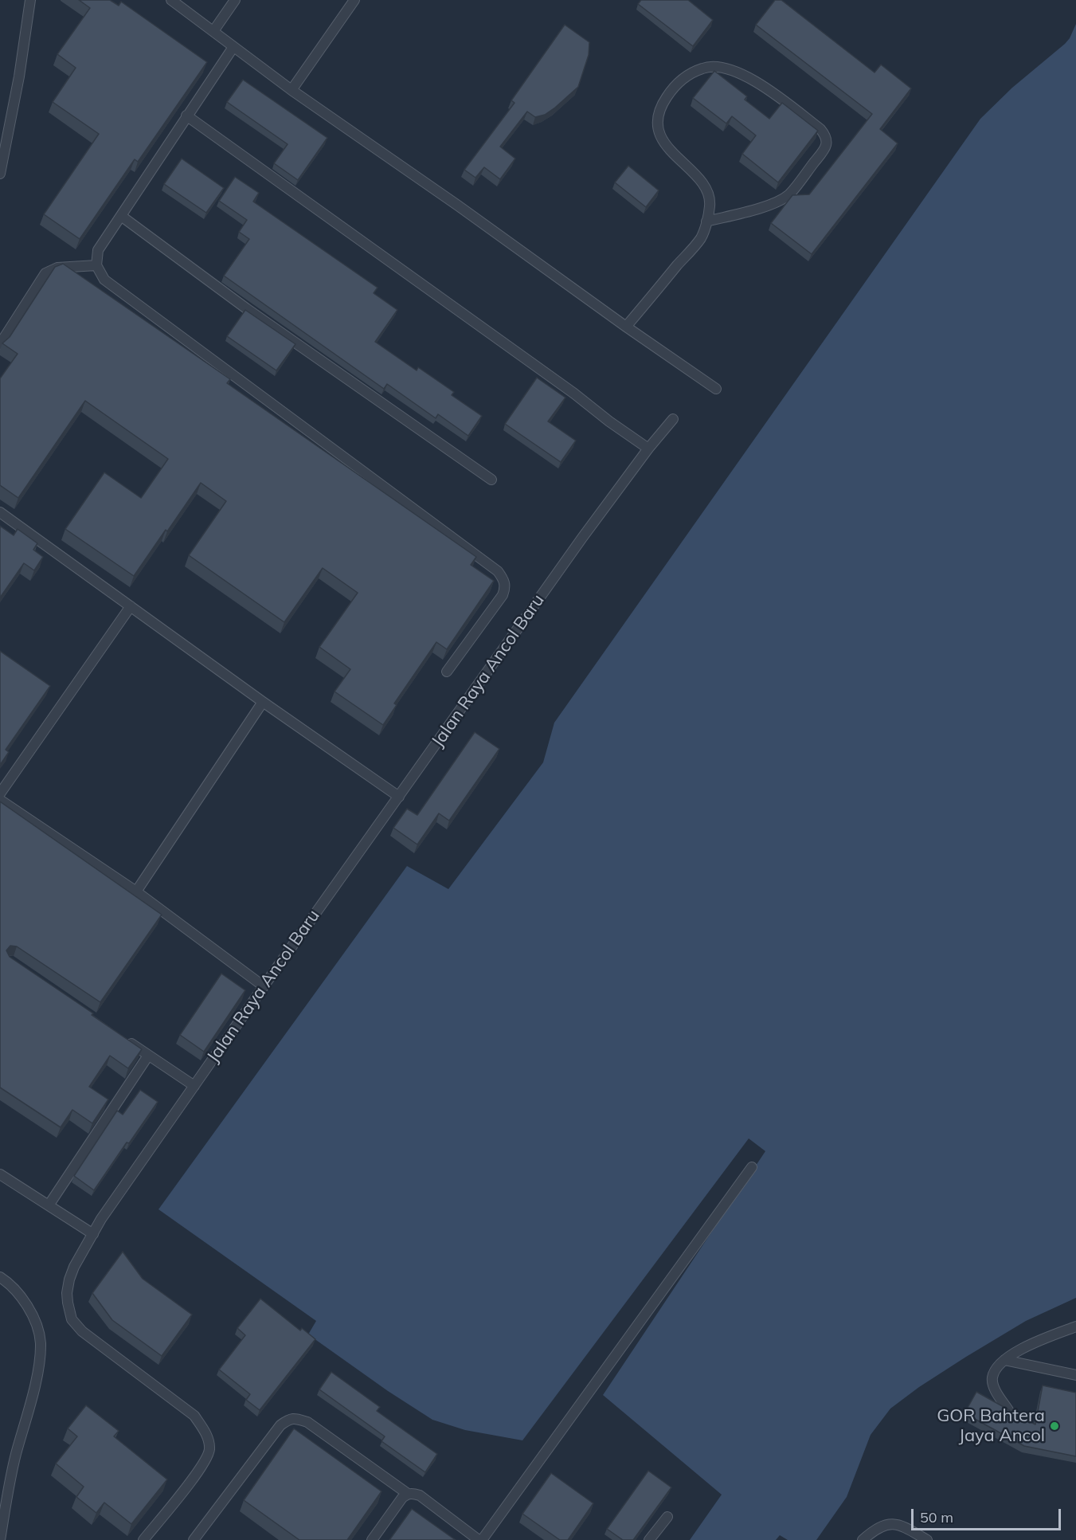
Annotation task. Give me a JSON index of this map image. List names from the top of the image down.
{
  "streets": {
    "lane": ["Jalan Raya Ancol Baru"]
  },
  "places": ["GOR Bahtera Jaya Ancol"],
  "scale_bar": "50 m"
}
